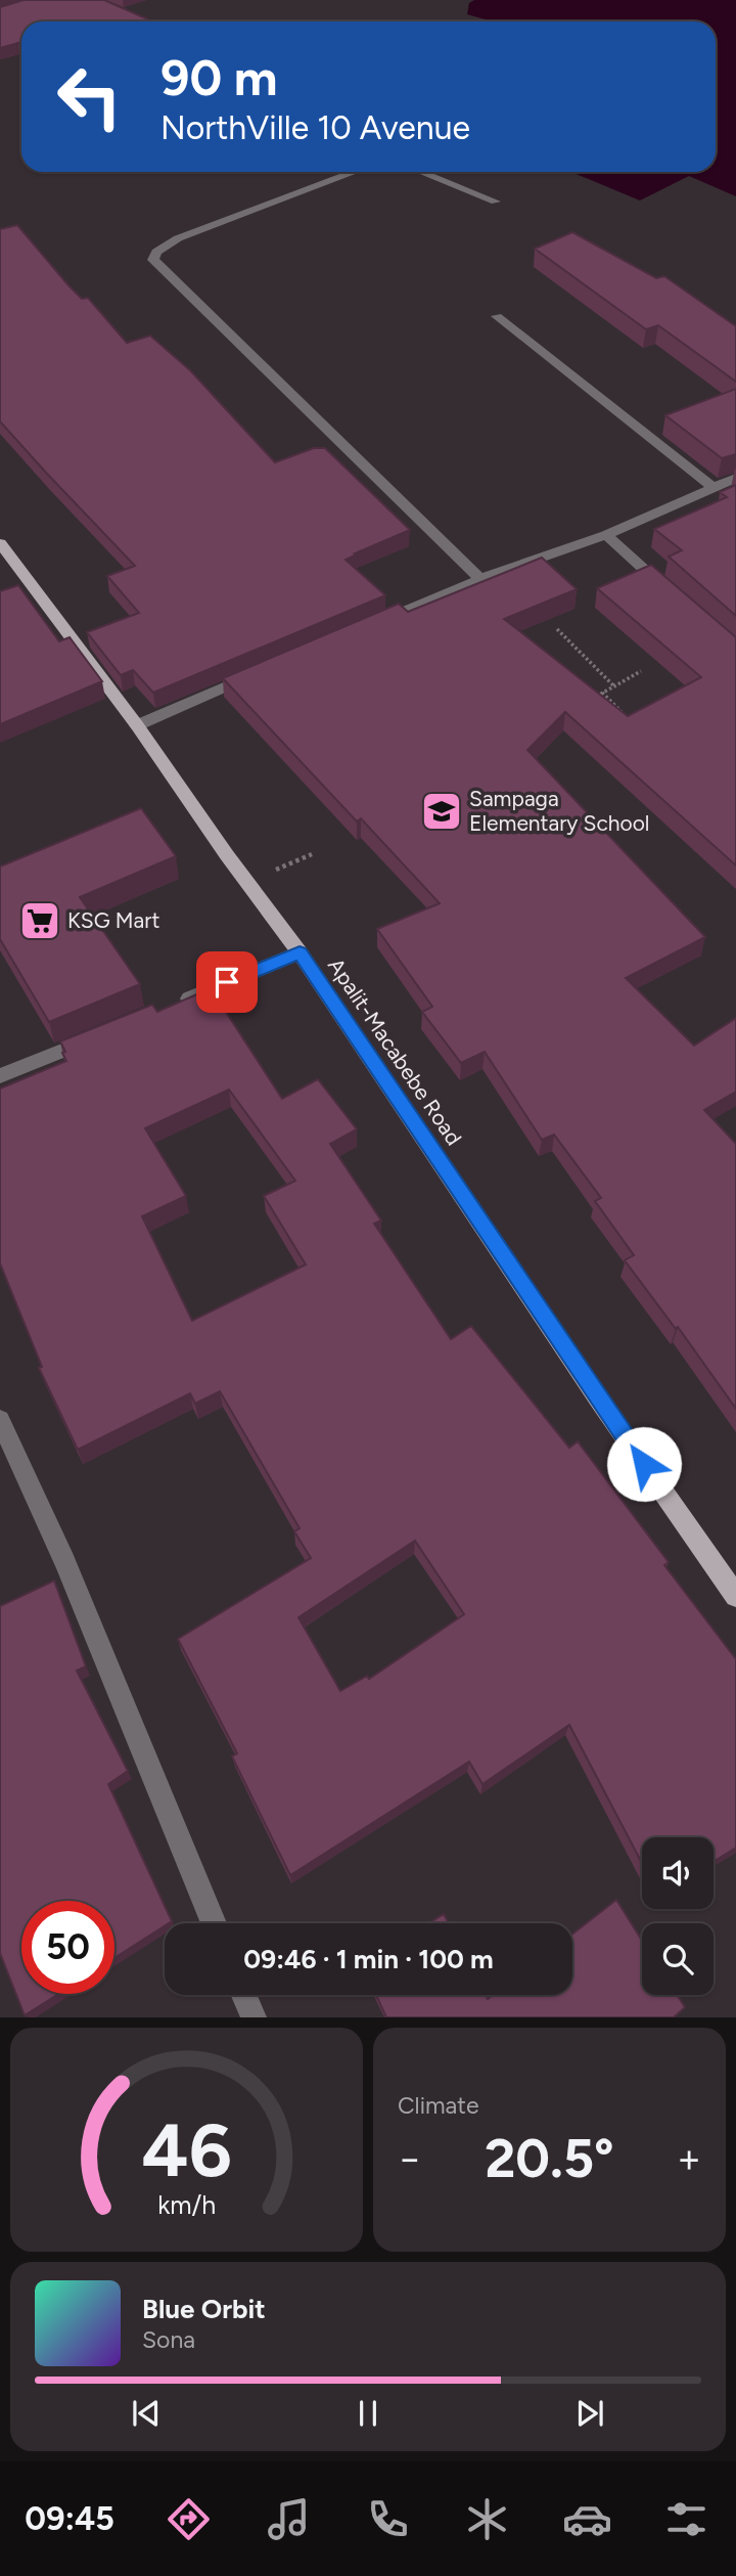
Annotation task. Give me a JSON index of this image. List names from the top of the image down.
{
  "streets": {
    "main road": ["Apalit-Macabebe Road"]
  },
  "places": {
    "school or university": ["Sampaga Elementary School"],
    "supermarket": ["KSG Mart"]
  },
  "page": {
    "turn": ["90 m", "NorthVille 10 Avenue"],
    "limit": "50",
    "trip": "09:46 · 1 min · 100 m",
    "tile": "Climate",
    "heat": ["−", "20.5°", "+"],
    "song": ["Blue Orbit", "Sona"],
    "tabs": "09:45",
    "gauge": ["46", "km/h"]
  }
}
